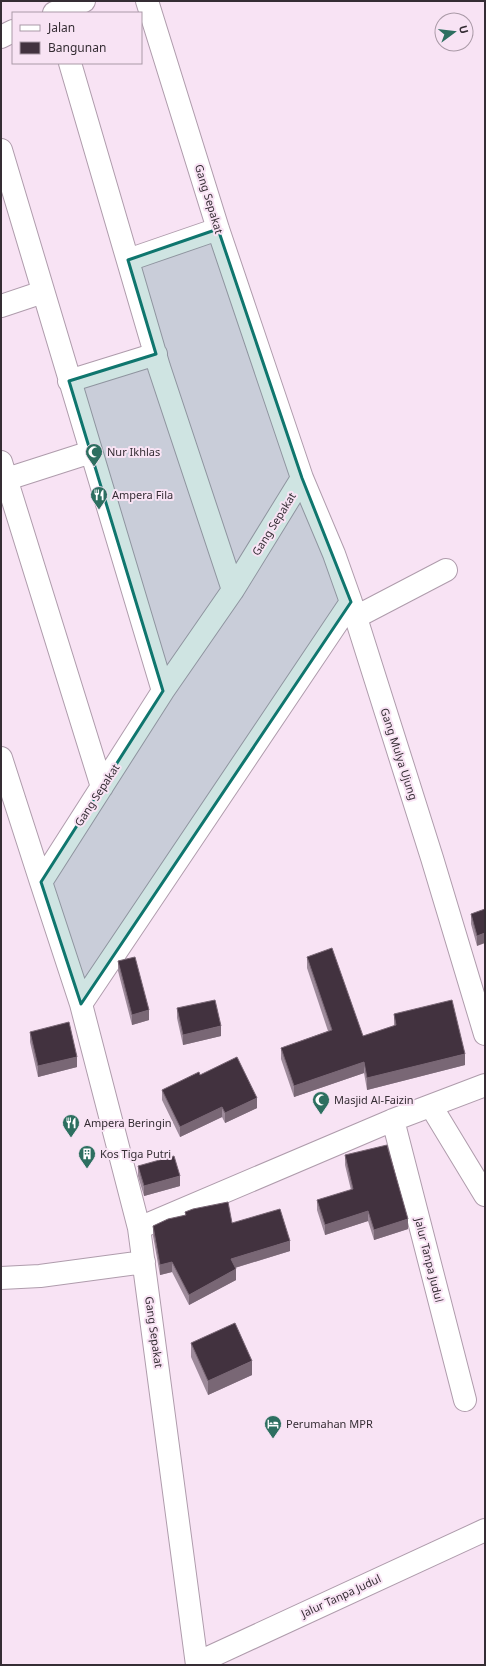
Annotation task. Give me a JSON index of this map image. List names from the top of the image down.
{
  "streets": {
    "street": ["Gang Sepakat", "Gang Mulya Ujung", "Jalur Tanpa Judul"]
  },
  "crossings": [
    ["Gang Sepakat", "Gang Mulya Ujung"],
    ["Gang Sepakat", "Jalur Tanpa Judul"]
  ],
  "places": {
    "mosque": ["Nur Ikhlas", "Masjid Al-Faizin"],
    "restaurant": ["Ampera Fila", "Ampera Beringin"],
    "building": ["Kos Tiga Putri"],
    "hotel": ["Perumahan MPR"]
  },
  "legend": ["Jalan", "Bangunan"],
  "north": "right"
}
